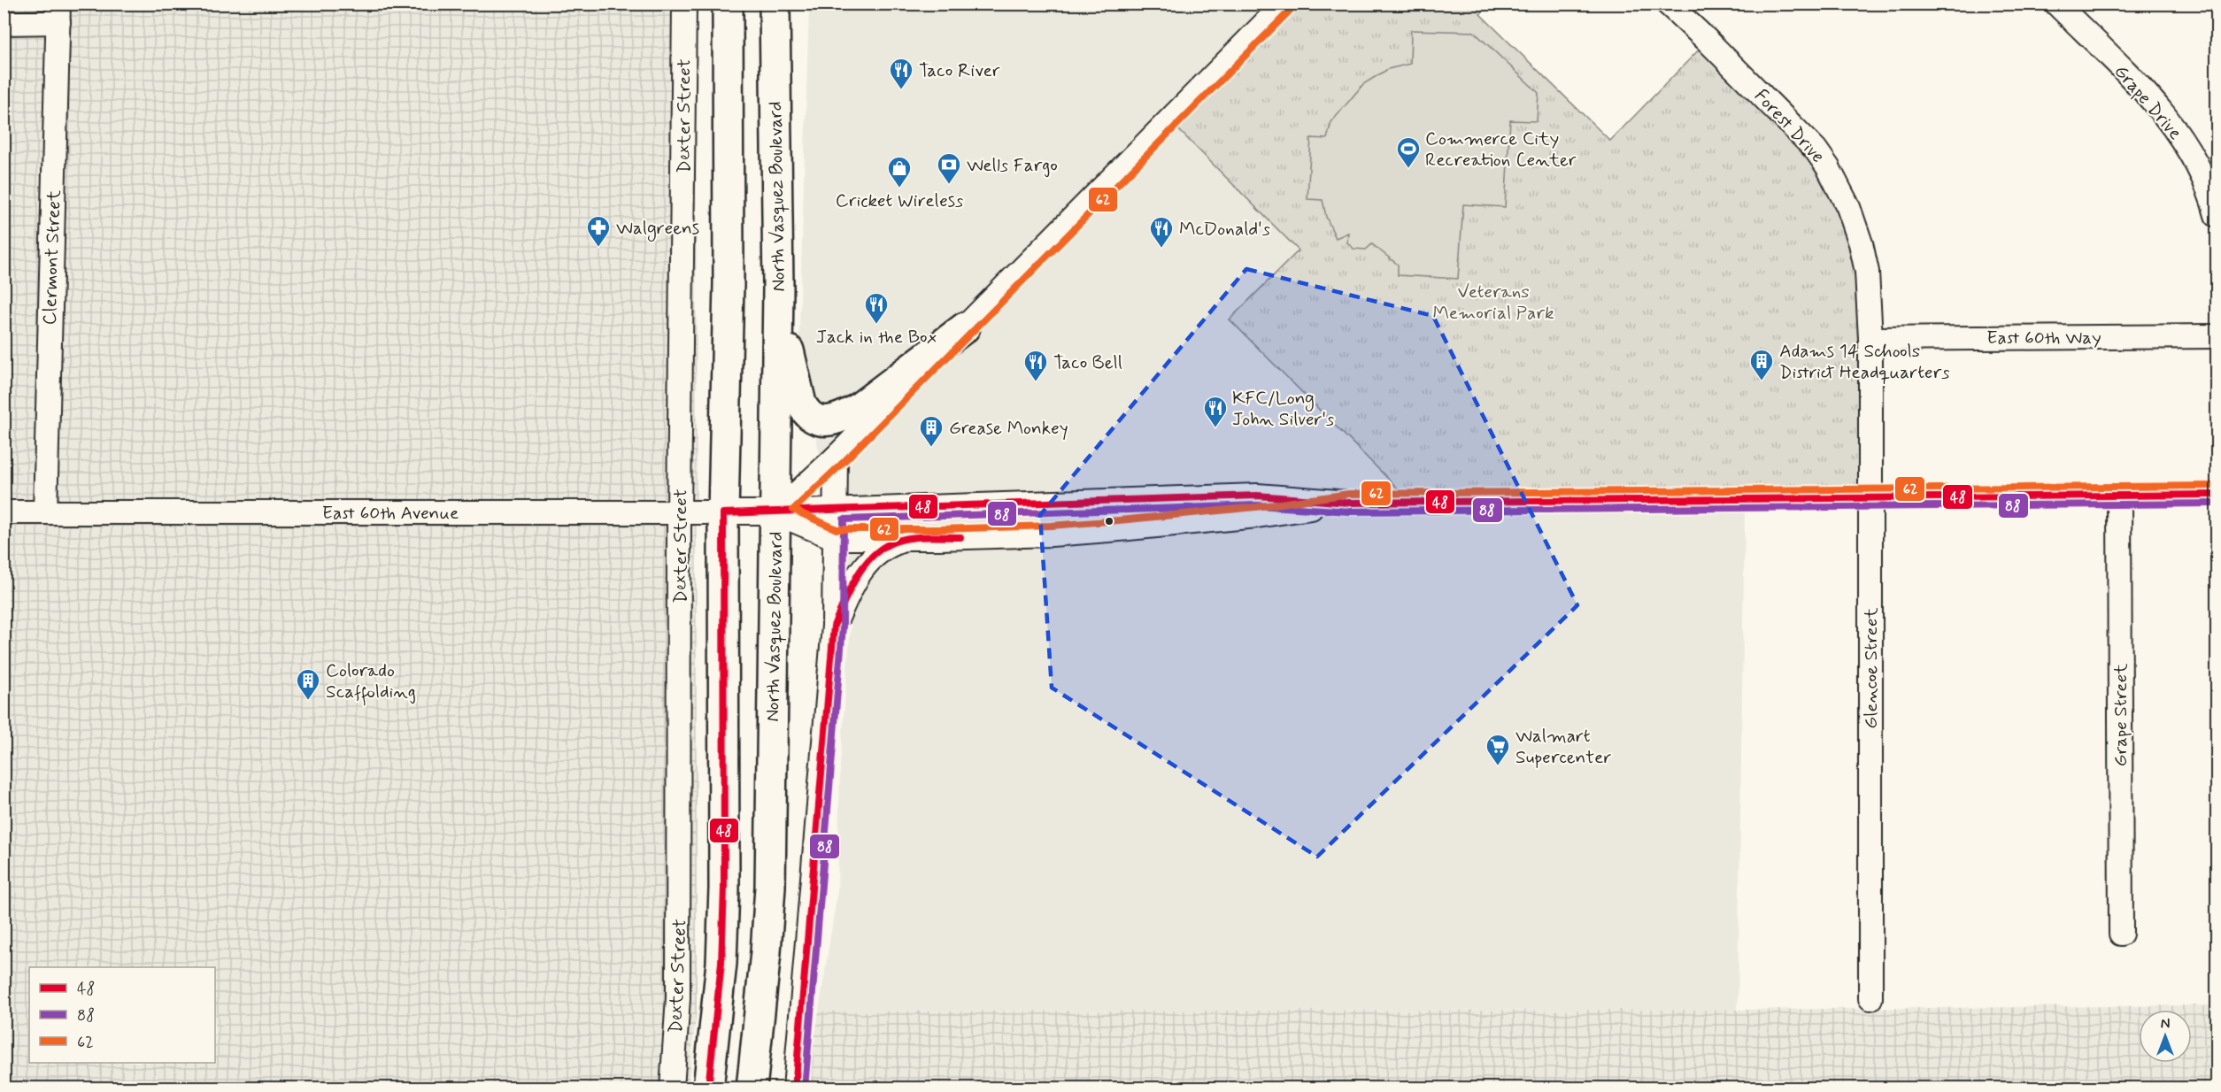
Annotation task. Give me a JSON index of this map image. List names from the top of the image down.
{
  "streets": {
    "highway": ["North Vasquez Boulevard"],
    "street": [
      "Grape Drive",
      "Dexter Street",
      "Forest Drive",
      "Clermont Street",
      "East 60th Way",
      "East 60th Avenue",
      "Glencoe Street",
      "Grape Street"
    ]
  },
  "crossings": [
    ["Dexter Street", "East 60th Avenue"],
    ["Forest Drive", "East 60th Way"],
    ["Forest Drive", "Glencoe Street"],
    ["North Vasquez Boulevard", "East 60th Avenue"],
    ["Clermont Street", "East 60th Avenue"],
    ["East 60th Way", "Glencoe Street"],
    ["East 60th Avenue", "Glencoe Street"],
    ["East 60th Avenue", "Grape Street"]
  ],
  "parks": ["Veterans Memorial Park"],
  "places": {
    "restaurant": [
      "Taco River",
      "McDonald's",
      "Jack in the Box",
      "Taco Bell",
      "KFC/Long John Silver's"
    ],
    "sports": ["Commerce City Recreation Center"],
    "bank": ["Wells Fargo"],
    "shop": ["Cricket Wireless"],
    "pharmacy": ["Walgreens"],
    "building": ["Adams 14 Schools District Headquarters", "Grease Monkey", "Colorado Scaffolding"],
    "supermarket": ["Walmart Supercenter"]
  },
  "lines": ["transit line 62", "transit line 48", "transit line 88"],
  "legend": ["48", "88", "62"],
  "north": "top"
}
